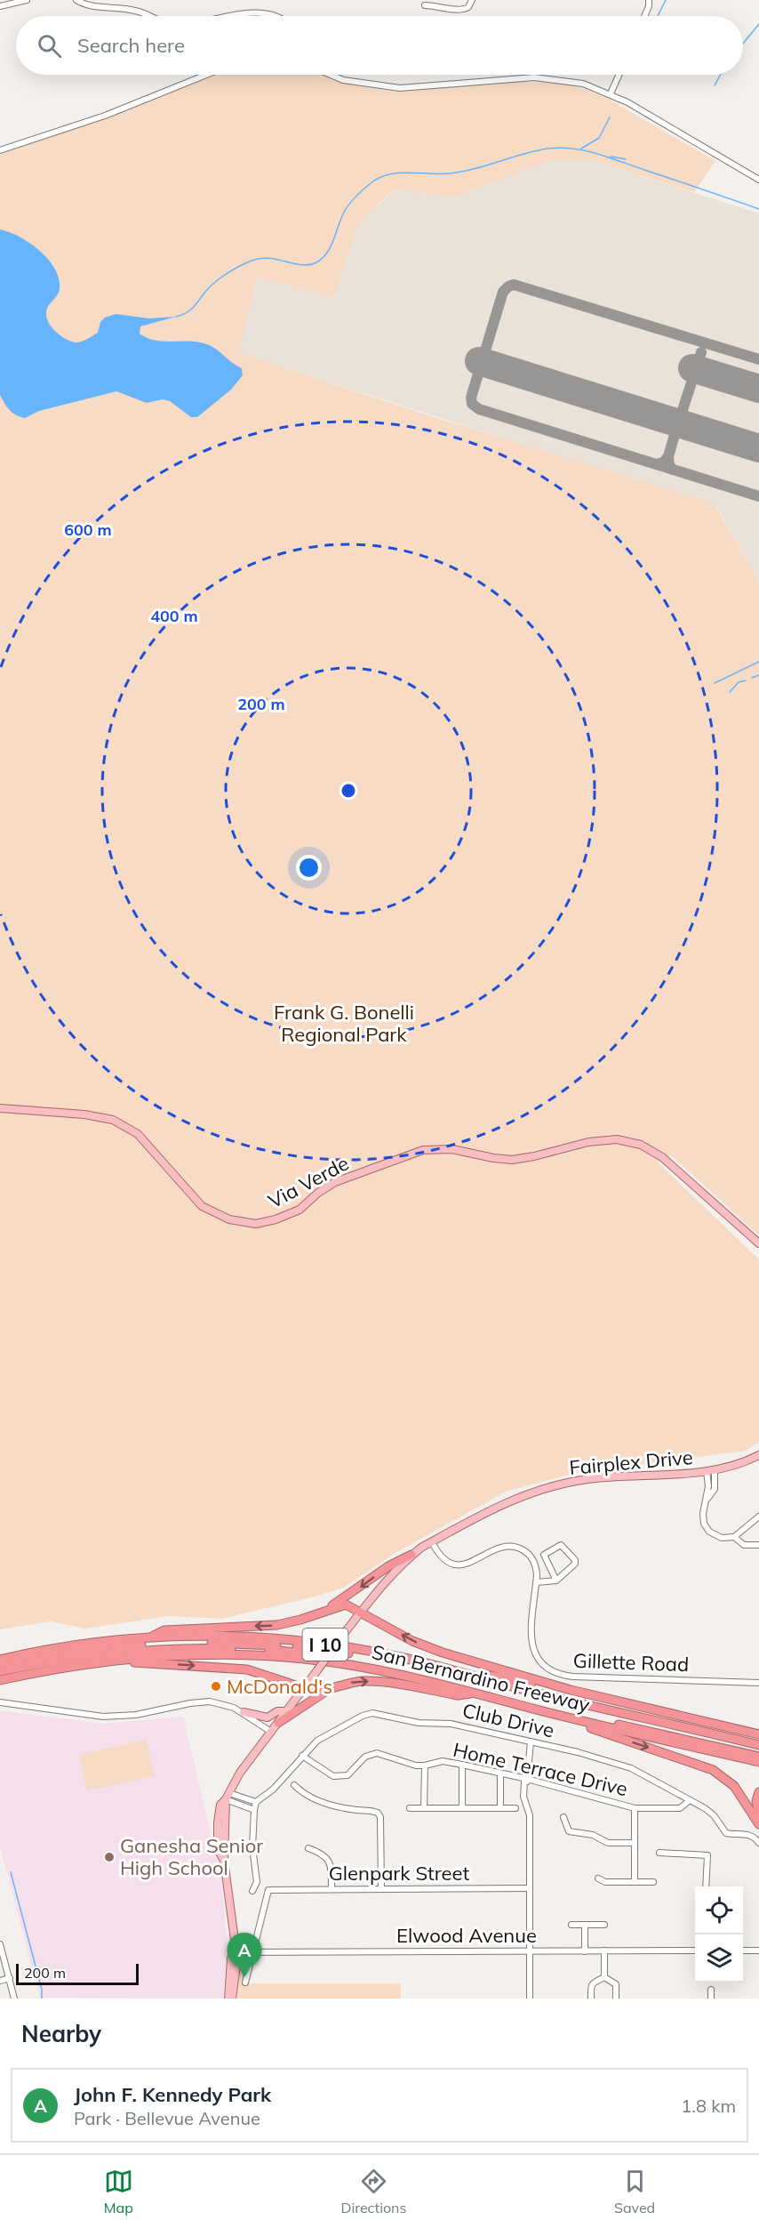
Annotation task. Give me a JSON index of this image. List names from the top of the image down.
{
  "streets": {
    "highway": ["I 10", "San Bernardino Freeway"],
    "main road": ["Via Verde", "Fairplex Drive"],
    "street": [
      "Gillette Road",
      "Club Drive",
      "Home Terrace Drive",
      "Glenpark Street",
      "Elwood Avenue"
    ]
  },
  "crossings": [
    ["Fairplex Drive", "Gillette Road"],
    ["Fairplex Drive", "Elwood Avenue"],
    ["Club Drive", "Home Terrace Drive"],
    ["Glenpark Street", "Elwood Avenue"]
  ],
  "parks": ["Frank G. Bonelli Regional Park"],
  "places": ["McDonald's", "Ganesha Senior High School"],
  "scale_bar": "200 m",
  "page": {
    "search": "Search here",
    "pins": "A",
    "scale": "200 m",
    "heading": "Nearby",
    "list": [
      {
        "mark": "A",
        "name": "John F. Kennedy Park",
        "note": "Park · Bellevue Avenue",
        "value": "1.8 km"
      }
    ],
    "nav": ["Map", "Directions", "Saved"]
  },
  "rings": ["600 m", "400 m", "200 m"]
}
